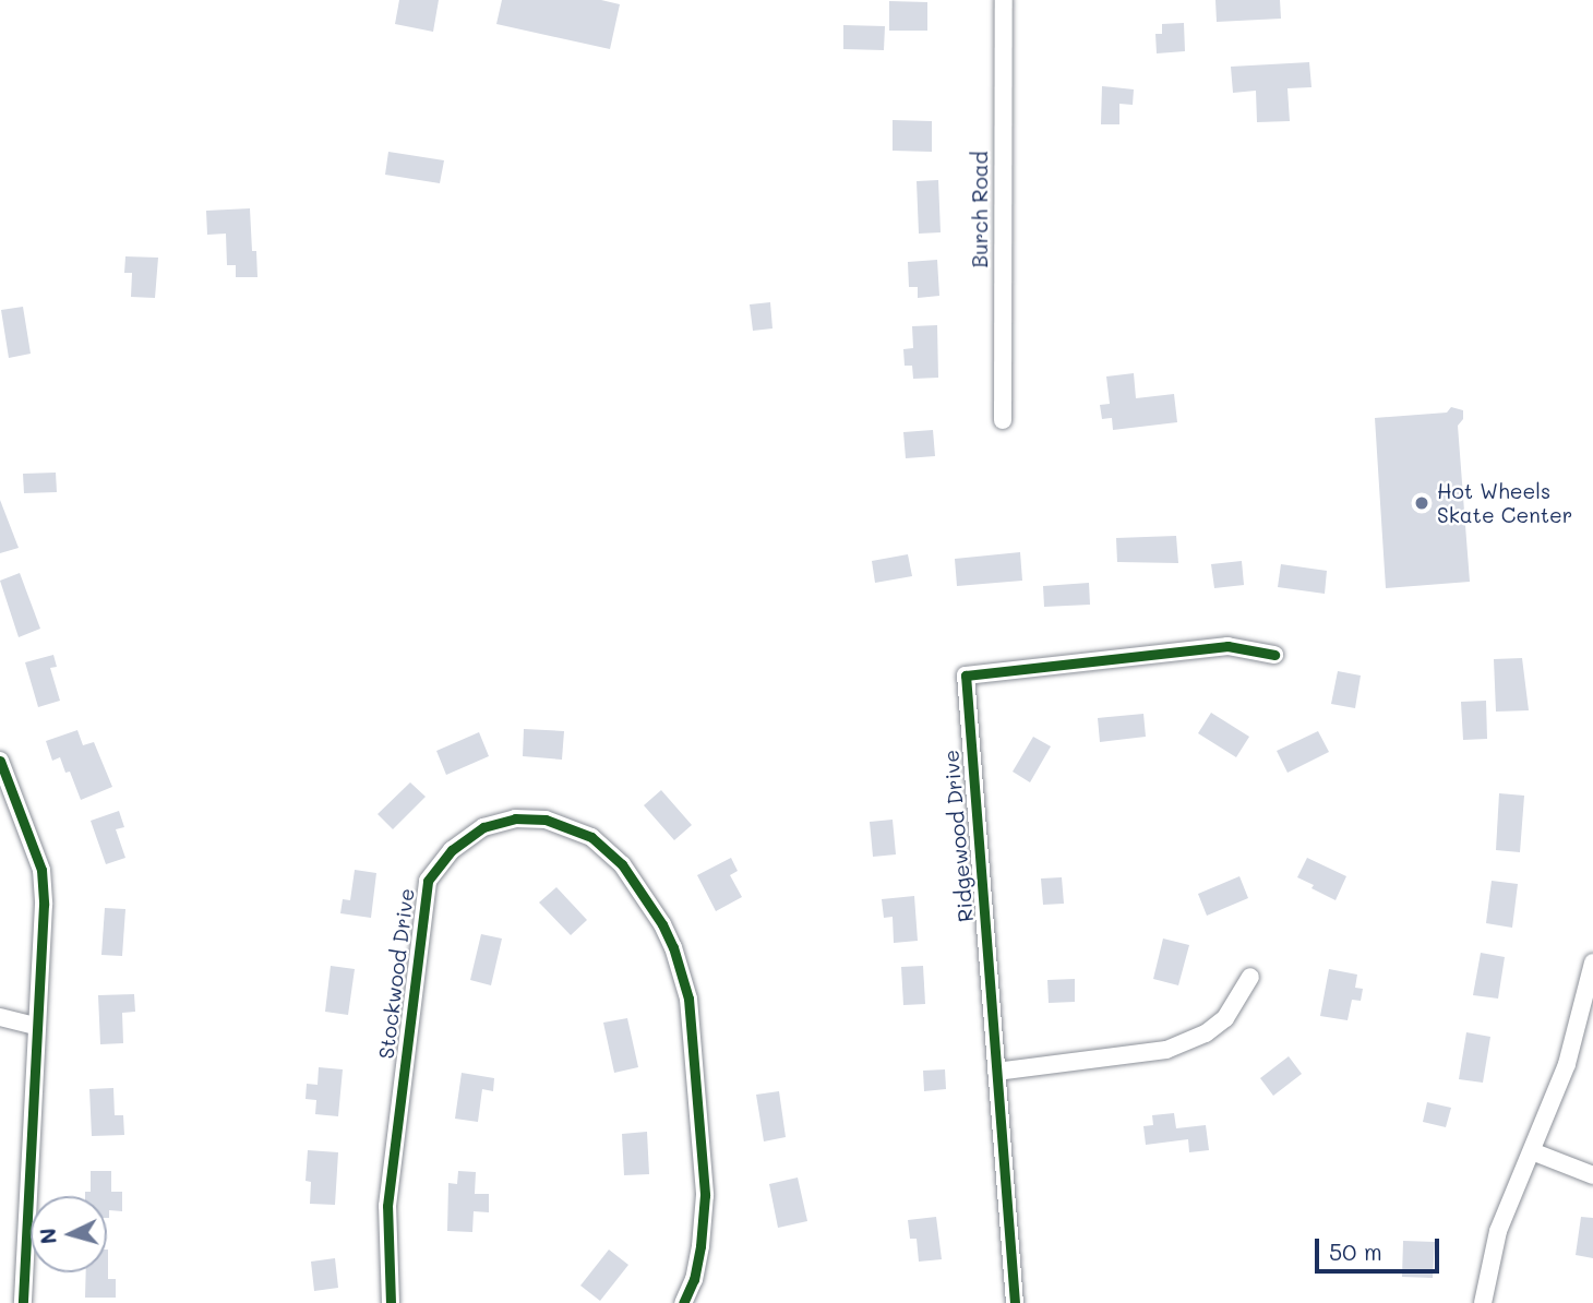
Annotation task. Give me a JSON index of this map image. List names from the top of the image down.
{
  "streets": {
    "street": ["Burch Road", "Ridgewood Drive", "Stockwood Drive"]
  },
  "places": ["Hot Wheels Skate Center"],
  "scale_bar": "50 m",
  "north": "left"
}
